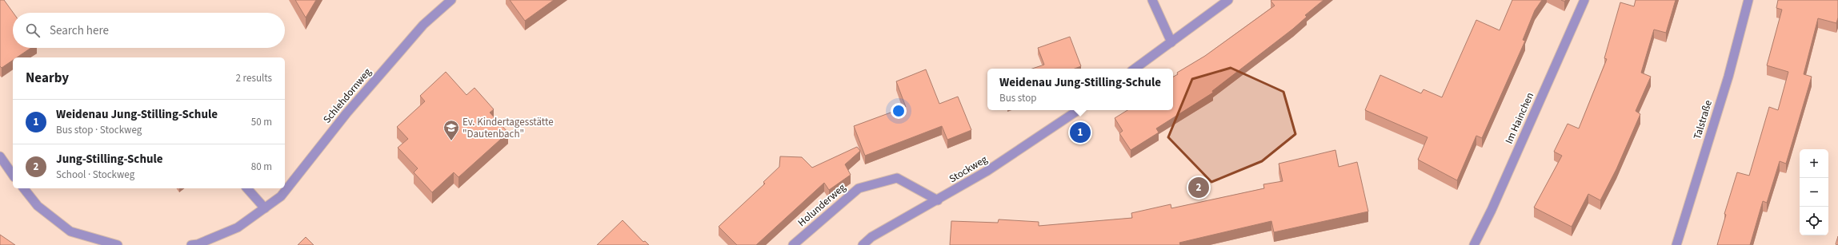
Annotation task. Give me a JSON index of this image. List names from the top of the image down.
{
  "streets": {
    "street": [
      "Schlehdornweg",
      "Im Hainchen",
      "Talstraße",
      "Stockweg",
      "Holunderweg"
    ]
  },
  "crossings": [
    ["Stockweg", "Holunderweg"]
  ],
  "places": {
    "school or university": ["Ev. Kindertagesstätte \"Dautenbach\""]
  },
  "page": {
    "search": "Search here",
    "heading": ["Nearby", "2 results"],
    "popup": ["Weidenau Jung-Stilling-Schule", "Bus stop"],
    "list": [
      {
        "mark": "1",
        "name": "Weidenau Jung-Stilling-Schule",
        "note": "Bus stop · Stockweg",
        "value": "50 m"
      },
      {
        "mark": "2",
        "name": "Jung-Stilling-Schule",
        "note": "School · Stockweg",
        "value": "80 m"
      }
    ],
    "pins": ["1", "2"],
    "map_buttons": ["+", "−"]
  }
}
